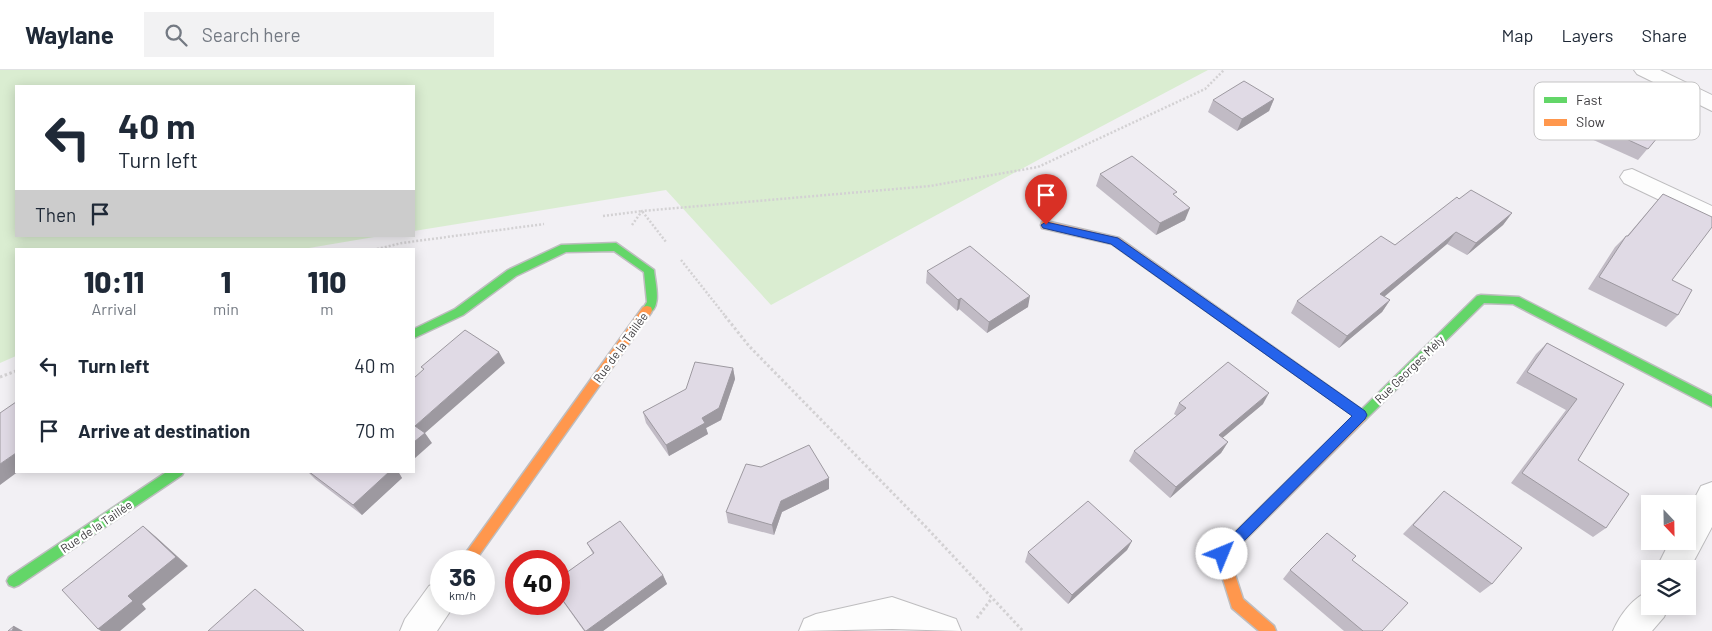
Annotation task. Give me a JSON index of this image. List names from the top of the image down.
{
  "streets": {
    "street": ["Rue de la Taillée", "Rue Georges Mély"]
  },
  "legend": ["Fast", "Slow"],
  "north": "bottom",
  "page": {
    "header": "Waylane",
    "search": "Search here",
    "nav": ["Map", "Layers", "Share"],
    "turn": ["40 m", "Turn left"],
    "then": "Then",
    "eta": [
      "10:11",
      "Arrival",
      "1",
      "min",
      "110",
      "m"
    ],
    "list": [
      {
        "name": "Turn left",
        "value": "40 m"
      },
      {
        "name": "Arrive at destination",
        "value": "70 m"
      }
    ],
    "speed": "36 km/h",
    "limit": "40"
  }
}
